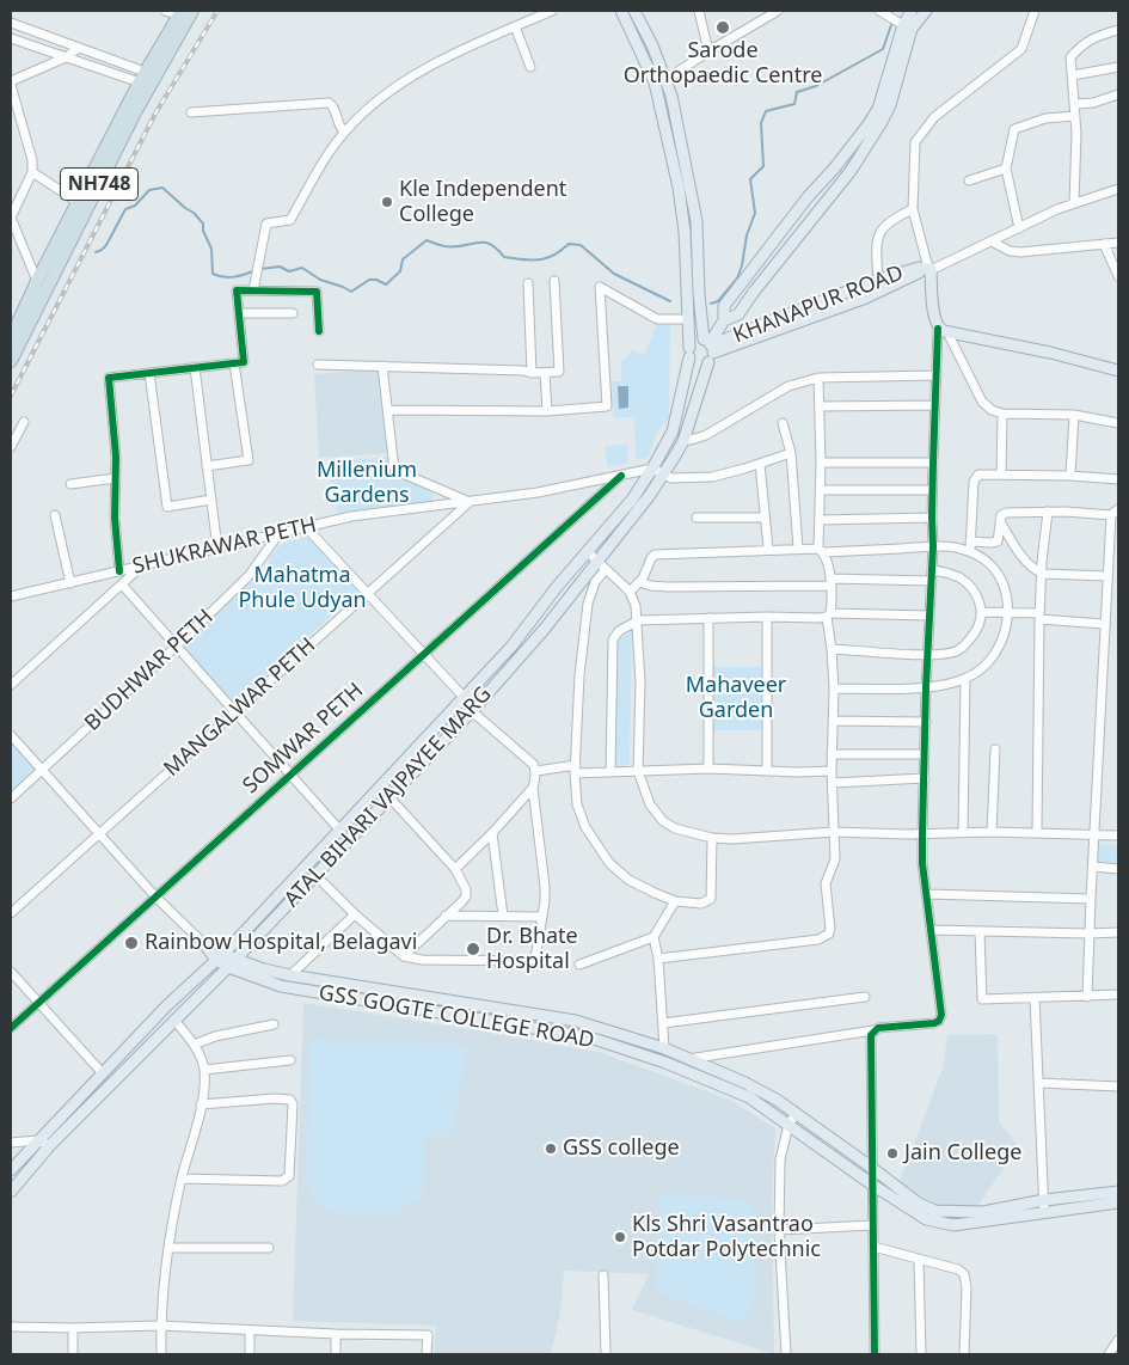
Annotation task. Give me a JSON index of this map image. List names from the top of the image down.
{
  "streets": {
    "highway": ["NH748"],
    "main road": ["KHANAPUR ROAD", "ATAL BIHARI VAJPAYEE MARG", "GSS GOGTE COLLEGE ROAD"],
    "street": [
      "SHUKRAWAR PETH",
      "BUDHWAR PETH",
      "MANGALWAR PETH",
      "SOMWAR PETH"
    ]
  },
  "crossings": [
    ["KHANAPUR ROAD", "ATAL BIHARI VAJPAYEE MARG"],
    ["SHUKRAWAR PETH", "BUDHWAR PETH"],
    ["SHUKRAWAR PETH", "MANGALWAR PETH"],
    ["SHUKRAWAR PETH", "SOMWAR PETH"],
    ["SHUKRAWAR PETH", "ATAL BIHARI VAJPAYEE MARG"],
    ["ATAL BIHARI VAJPAYEE MARG", "GSS GOGTE COLLEGE ROAD"]
  ],
  "parks": ["Millenium Gardens", "Mahatma Phule Udyan", "Mahaveer Garden"],
  "places": [
    "Sarode Orthopaedic Centre",
    "Kle Independent College",
    "Rainbow Hospital, Belagavi",
    "Dr. Bhate Hospital",
    "GSS college",
    "Jain College",
    "Kls Shri Vasantrao Potdar Polytechnic"
  ]
}
